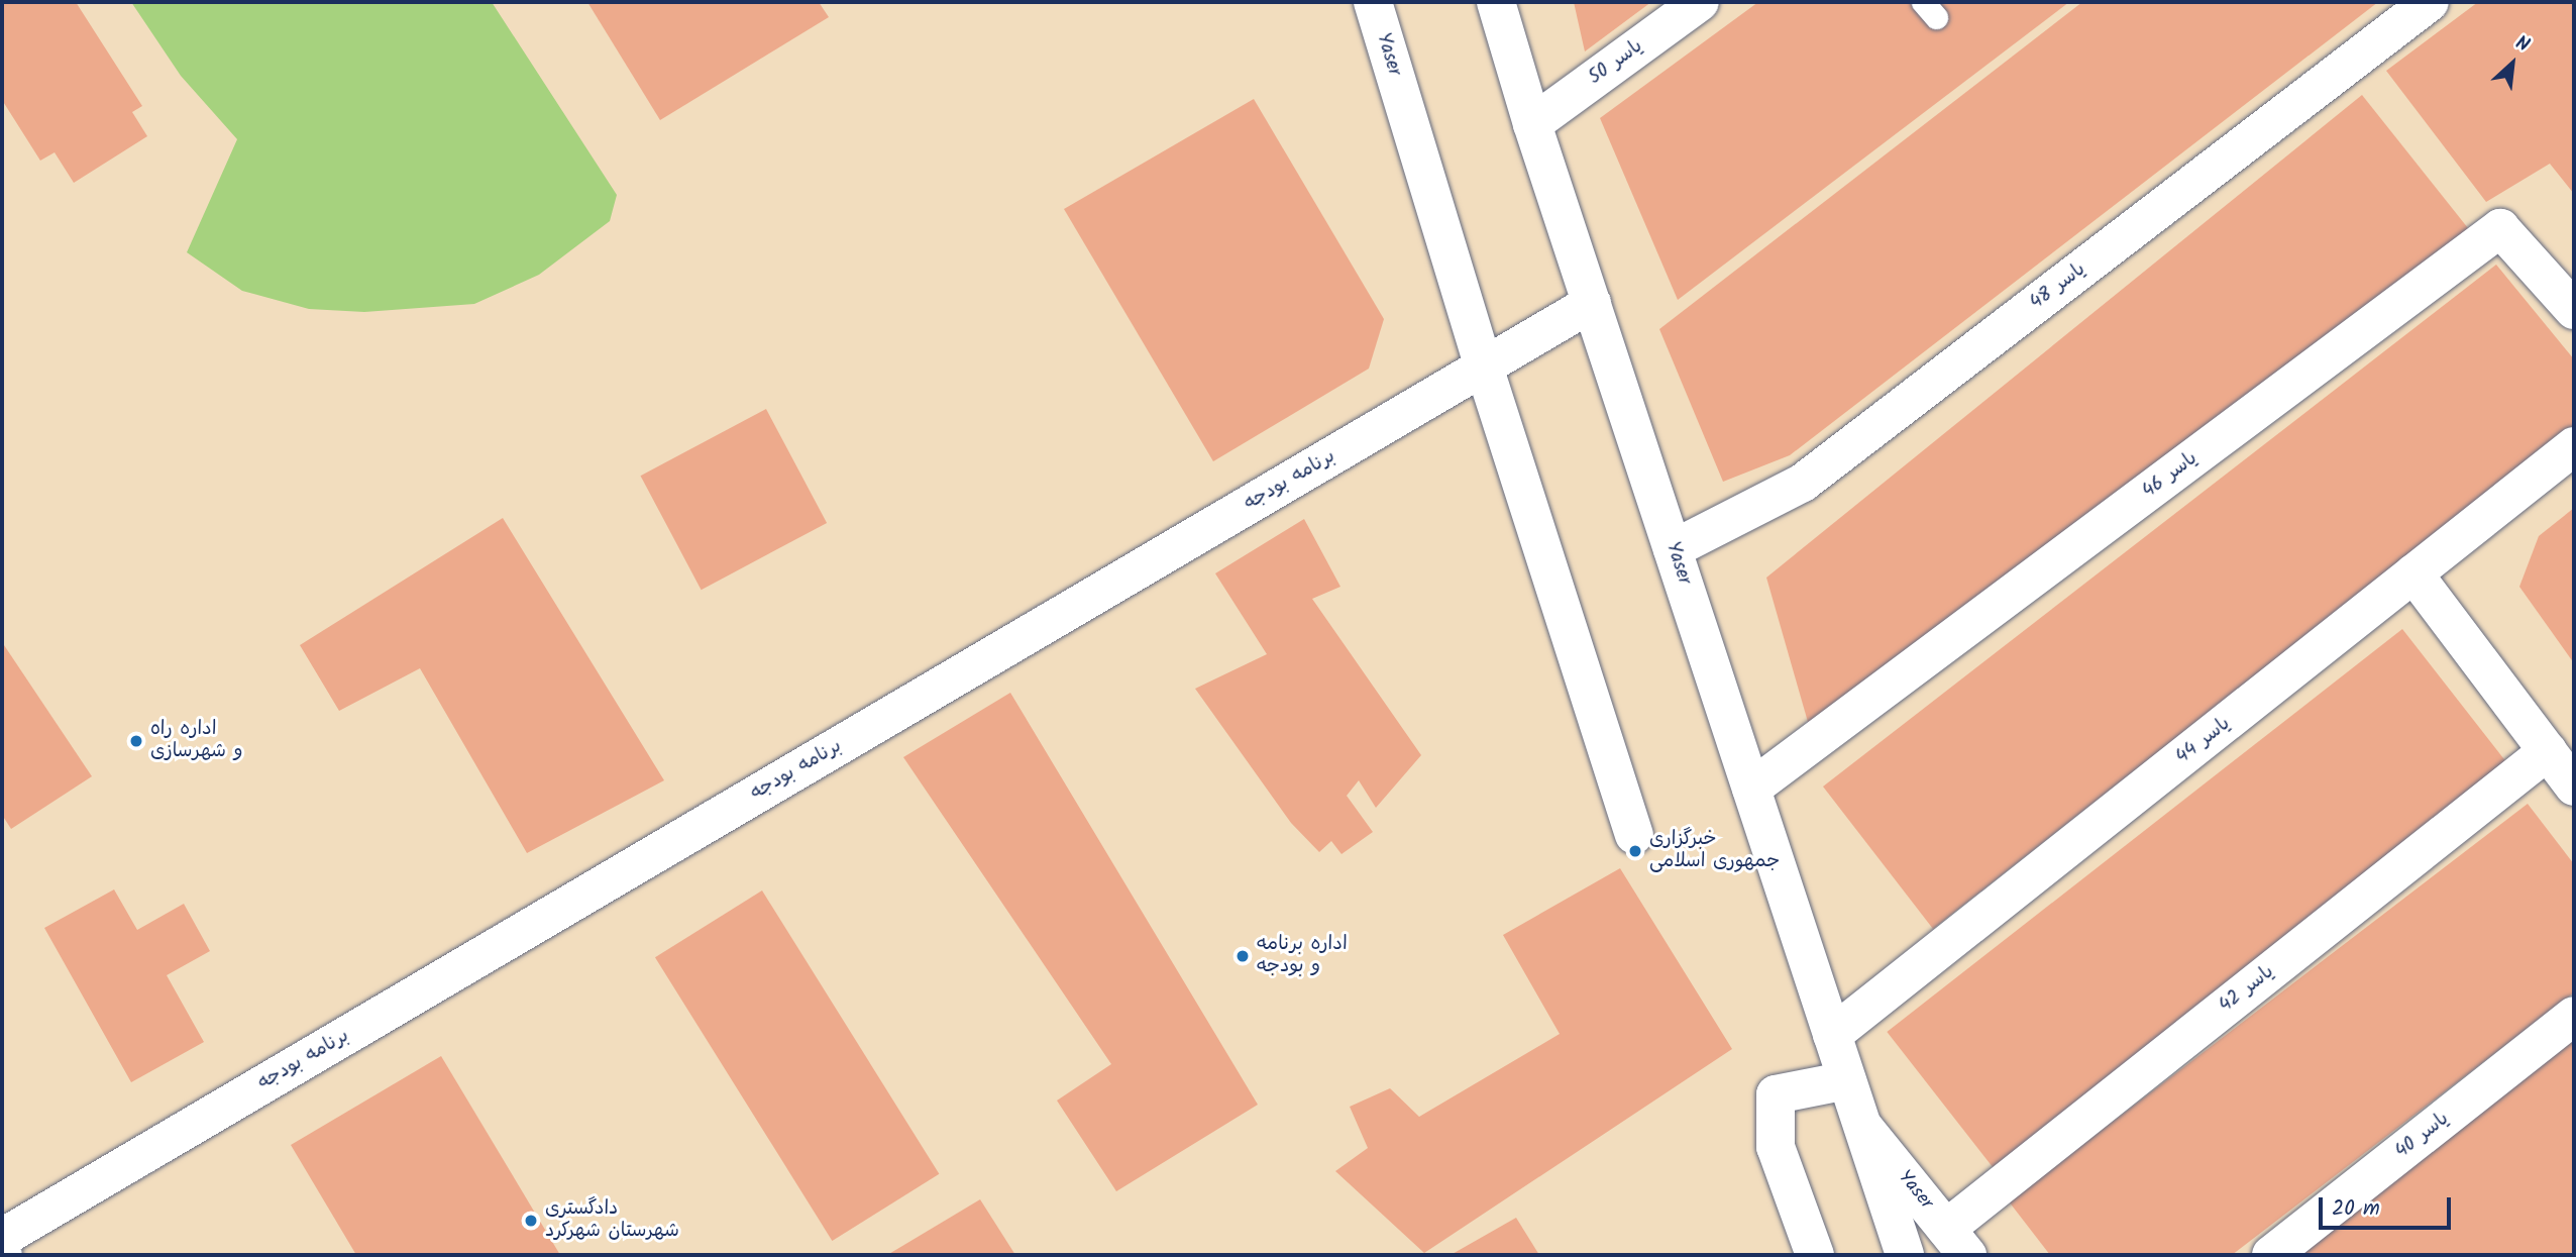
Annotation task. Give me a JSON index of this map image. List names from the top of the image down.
{
  "streets": {
    "street": [
      "Yaser",
      "یاسر 50",
      "یاسر 48",
      "یاسر 46",
      "برنامه بودجه",
      "یاسر 44",
      "یاسر 42",
      "یاسر 40"
    ]
  },
  "crossings": [
    ["Yaser", "یاسر 50"],
    ["Yaser", "یاسر 48"],
    ["Yaser", "یاسر 46"],
    ["Yaser", "برنامه بودجه"],
    ["Yaser", "یاسر 44"],
    ["Yaser", "یاسر 42"]
  ],
  "places": [
    "اداره راه و شهرسازی",
    "خبرگزاری جمهوری اسلامی",
    "اداره برنامه و بودجه",
    "دادگستری شهرستان شهرکرد"
  ],
  "scale_bar": "20 m",
  "north": "top right"
}
